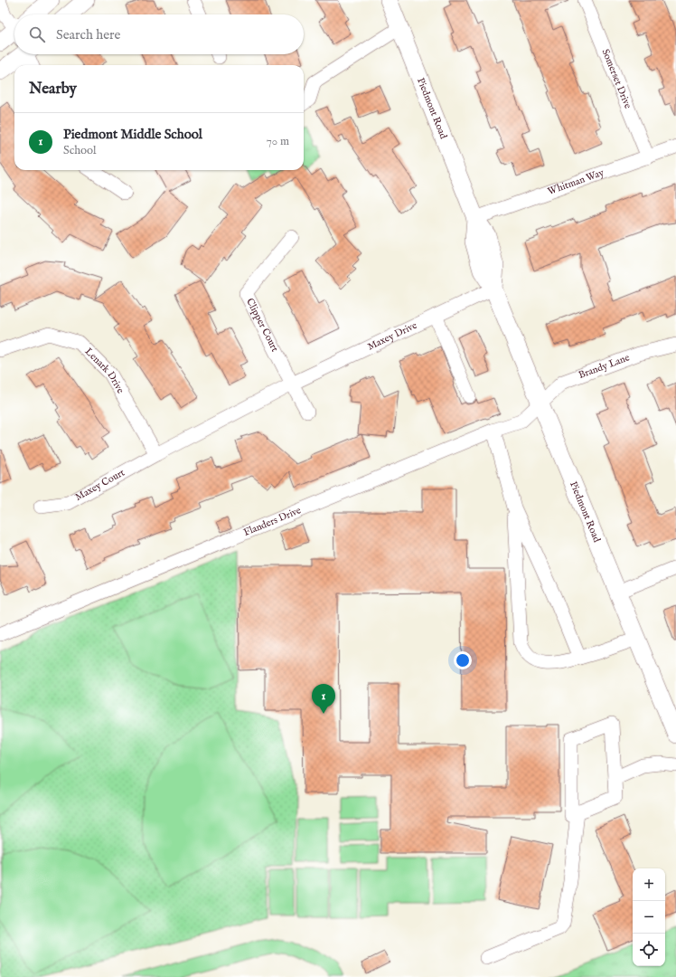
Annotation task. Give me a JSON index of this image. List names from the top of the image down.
{
  "streets": {
    "main road": ["Piedmont Road"],
    "street": [
      "Somerset Drive",
      "Whitman Way",
      "Clipper Court",
      "Maxey Drive",
      "Brandy Lane",
      "Lenark Drive",
      "Maxey Court",
      "Flanders Drive"
    ]
  },
  "crossings": [
    ["Somerset Drive", "Whitman Way"],
    ["Piedmont Road", "Whitman Way"],
    ["Piedmont Road", "Maxey Drive"],
    ["Piedmont Road", "Brandy Lane"],
    ["Piedmont Road", "Flanders Drive"],
    ["Clipper Court", "Maxey Drive"],
    ["Maxey Drive", "Lenark Drive"],
    ["Maxey Drive", "Maxey Court"],
    ["Brandy Lane", "Flanders Drive"],
    ["Lenark Drive", "Maxey Court"]
  ],
  "page": {
    "search": "Search here",
    "heading": "Nearby",
    "list": [
      {
        "mark": "1",
        "name": "Piedmont Middle School",
        "note": "School",
        "value": "70 m"
      }
    ],
    "pins": "1",
    "map_buttons": ["+", "−"]
  }
}
